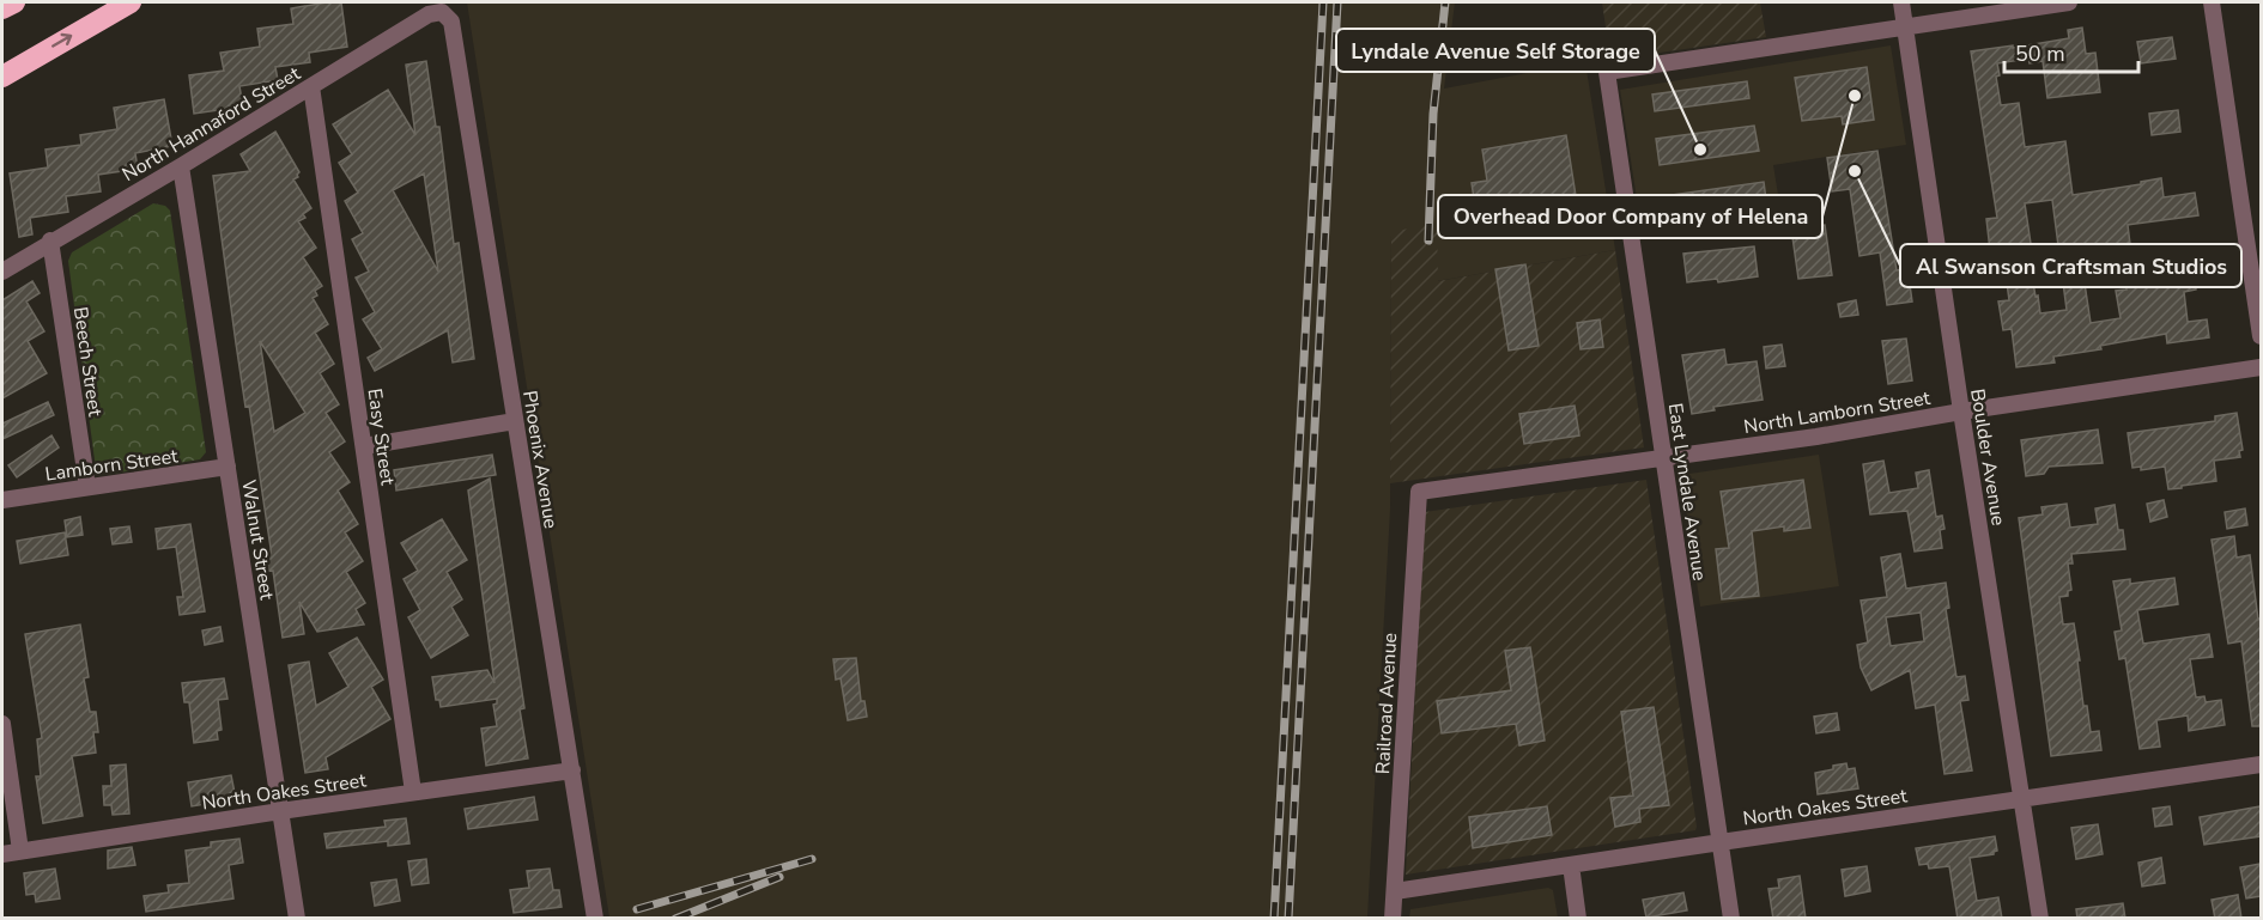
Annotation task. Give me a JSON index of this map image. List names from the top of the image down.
{
  "streets": {
    "street": [
      "North Hannaford Street",
      "Beech Street",
      "North Lamborn Street",
      "Easy Street",
      "Boulder Avenue",
      "Phoenix Avenue",
      "Lamborn Street",
      "East Lyndale Avenue",
      "Walnut Street",
      "Railroad Avenue",
      "North Oakes Street"
    ]
  },
  "crossings": [
    ["North Hannaford Street", "Beech Street"],
    ["North Hannaford Street", "Easy Street"],
    ["North Hannaford Street", "Phoenix Avenue"],
    ["North Hannaford Street", "Walnut Street"],
    ["Beech Street", "Lamborn Street"],
    ["North Lamborn Street", "Boulder Avenue"],
    ["North Lamborn Street", "East Lyndale Avenue"],
    ["North Lamborn Street", "Railroad Avenue"],
    ["Easy Street", "North Oakes Street"],
    ["Boulder Avenue", "East Lyndale Avenue"],
    ["Boulder Avenue", "North Oakes Street"],
    ["Phoenix Avenue", "North Oakes Street"],
    ["Lamborn Street", "Walnut Street"],
    ["East Lyndale Avenue", "North Oakes Street"],
    ["Walnut Street", "North Oakes Street"],
    ["Railroad Avenue", "North Oakes Street"]
  ],
  "places": ["Overhead Door Company of Helena", "Lyndale Avenue Self Storage", "Al Swanson Craftsman Studios"],
  "scale_bar": "50 m"
}
